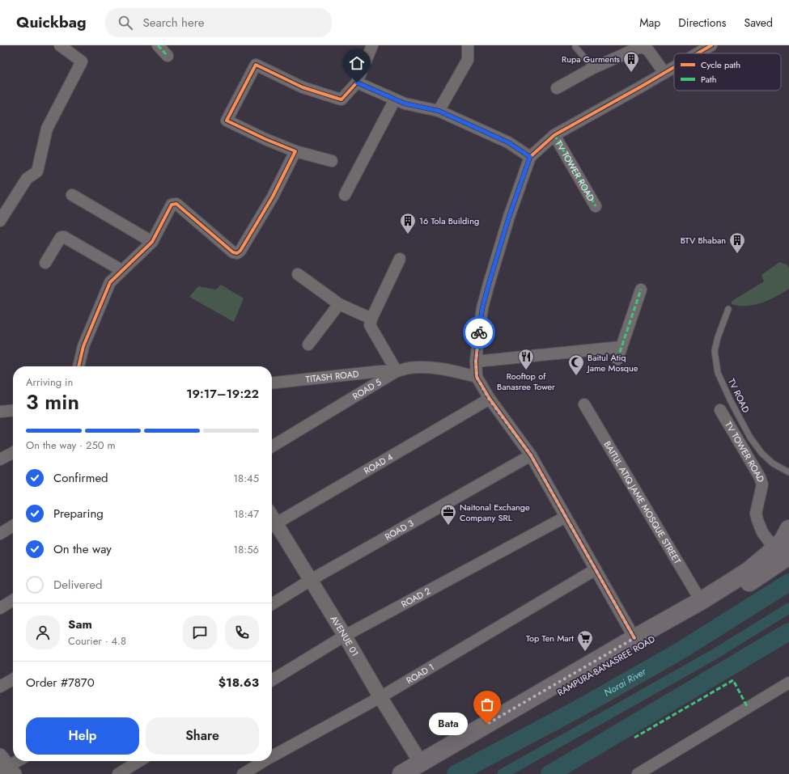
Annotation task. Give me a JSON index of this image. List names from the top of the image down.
{
  "streets": {
    "main road": ["RAMPURA-BANASREE ROAD"],
    "street": [
      "TV TOWER ROAD",
      "TITASH ROAD",
      "ROAD 5",
      "ROAD 4",
      "BAITUL ATIQ JAME MOSQUE STREET",
      "ROAD 3",
      "ROAD 2",
      "AVENUE 01",
      "ROAD 1"
    ],
    "lane": ["TV ROAD"]
  },
  "crossings": [
    ["TV TOWER ROAD", "RAMPURA-BANASREE ROAD"],
    ["TITASH ROAD", "ROAD 5"],
    ["ROAD 4", "AVENUE 01"],
    ["BAITUL ATIQ JAME MOSQUE STREET", "RAMPURA-BANASREE ROAD"],
    ["ROAD 3", "AVENUE 01"],
    ["ROAD 2", "AVENUE 01"],
    ["AVENUE 01", "RAMPURA-BANASREE ROAD"],
    ["AVENUE 01", "ROAD 1"]
  ],
  "water": ["Norai River"],
  "places": {
    "building": ["Rupa Gurments", "16 Tola Building", "BTV Bhaban"],
    "restaurant": ["Rooftop of Banasree Tower"],
    "mosque": ["Baitul Atiq Jame Mosque"],
    "office": ["Naitonal Exchange Company SRL"],
    "supermarket": ["Top Ten Mart"],
    "other": ["Bata"]
  },
  "legend": ["Cycle path", "Path"],
  "page": {
    "header": "Quickbag",
    "search": "Search here",
    "nav": ["Map", "Directions", "Saved"],
    "heading": ["3 min", "Arriving in", "19:17–19:22"],
    "panel": [
      "Sam",
      "Courier · 4.8",
      "Order #7870",
      "$18.63"
    ],
    "bar": "On the way · 250 m",
    "list": [
      ["Confirmed", "18:45"],
      ["Preparing", "18:47"],
      ["On the way", "18:56"],
      "Delivered"
    ],
    "buttons": ["Help", "Share"],
    "bubble": "Bata"
  }
}
